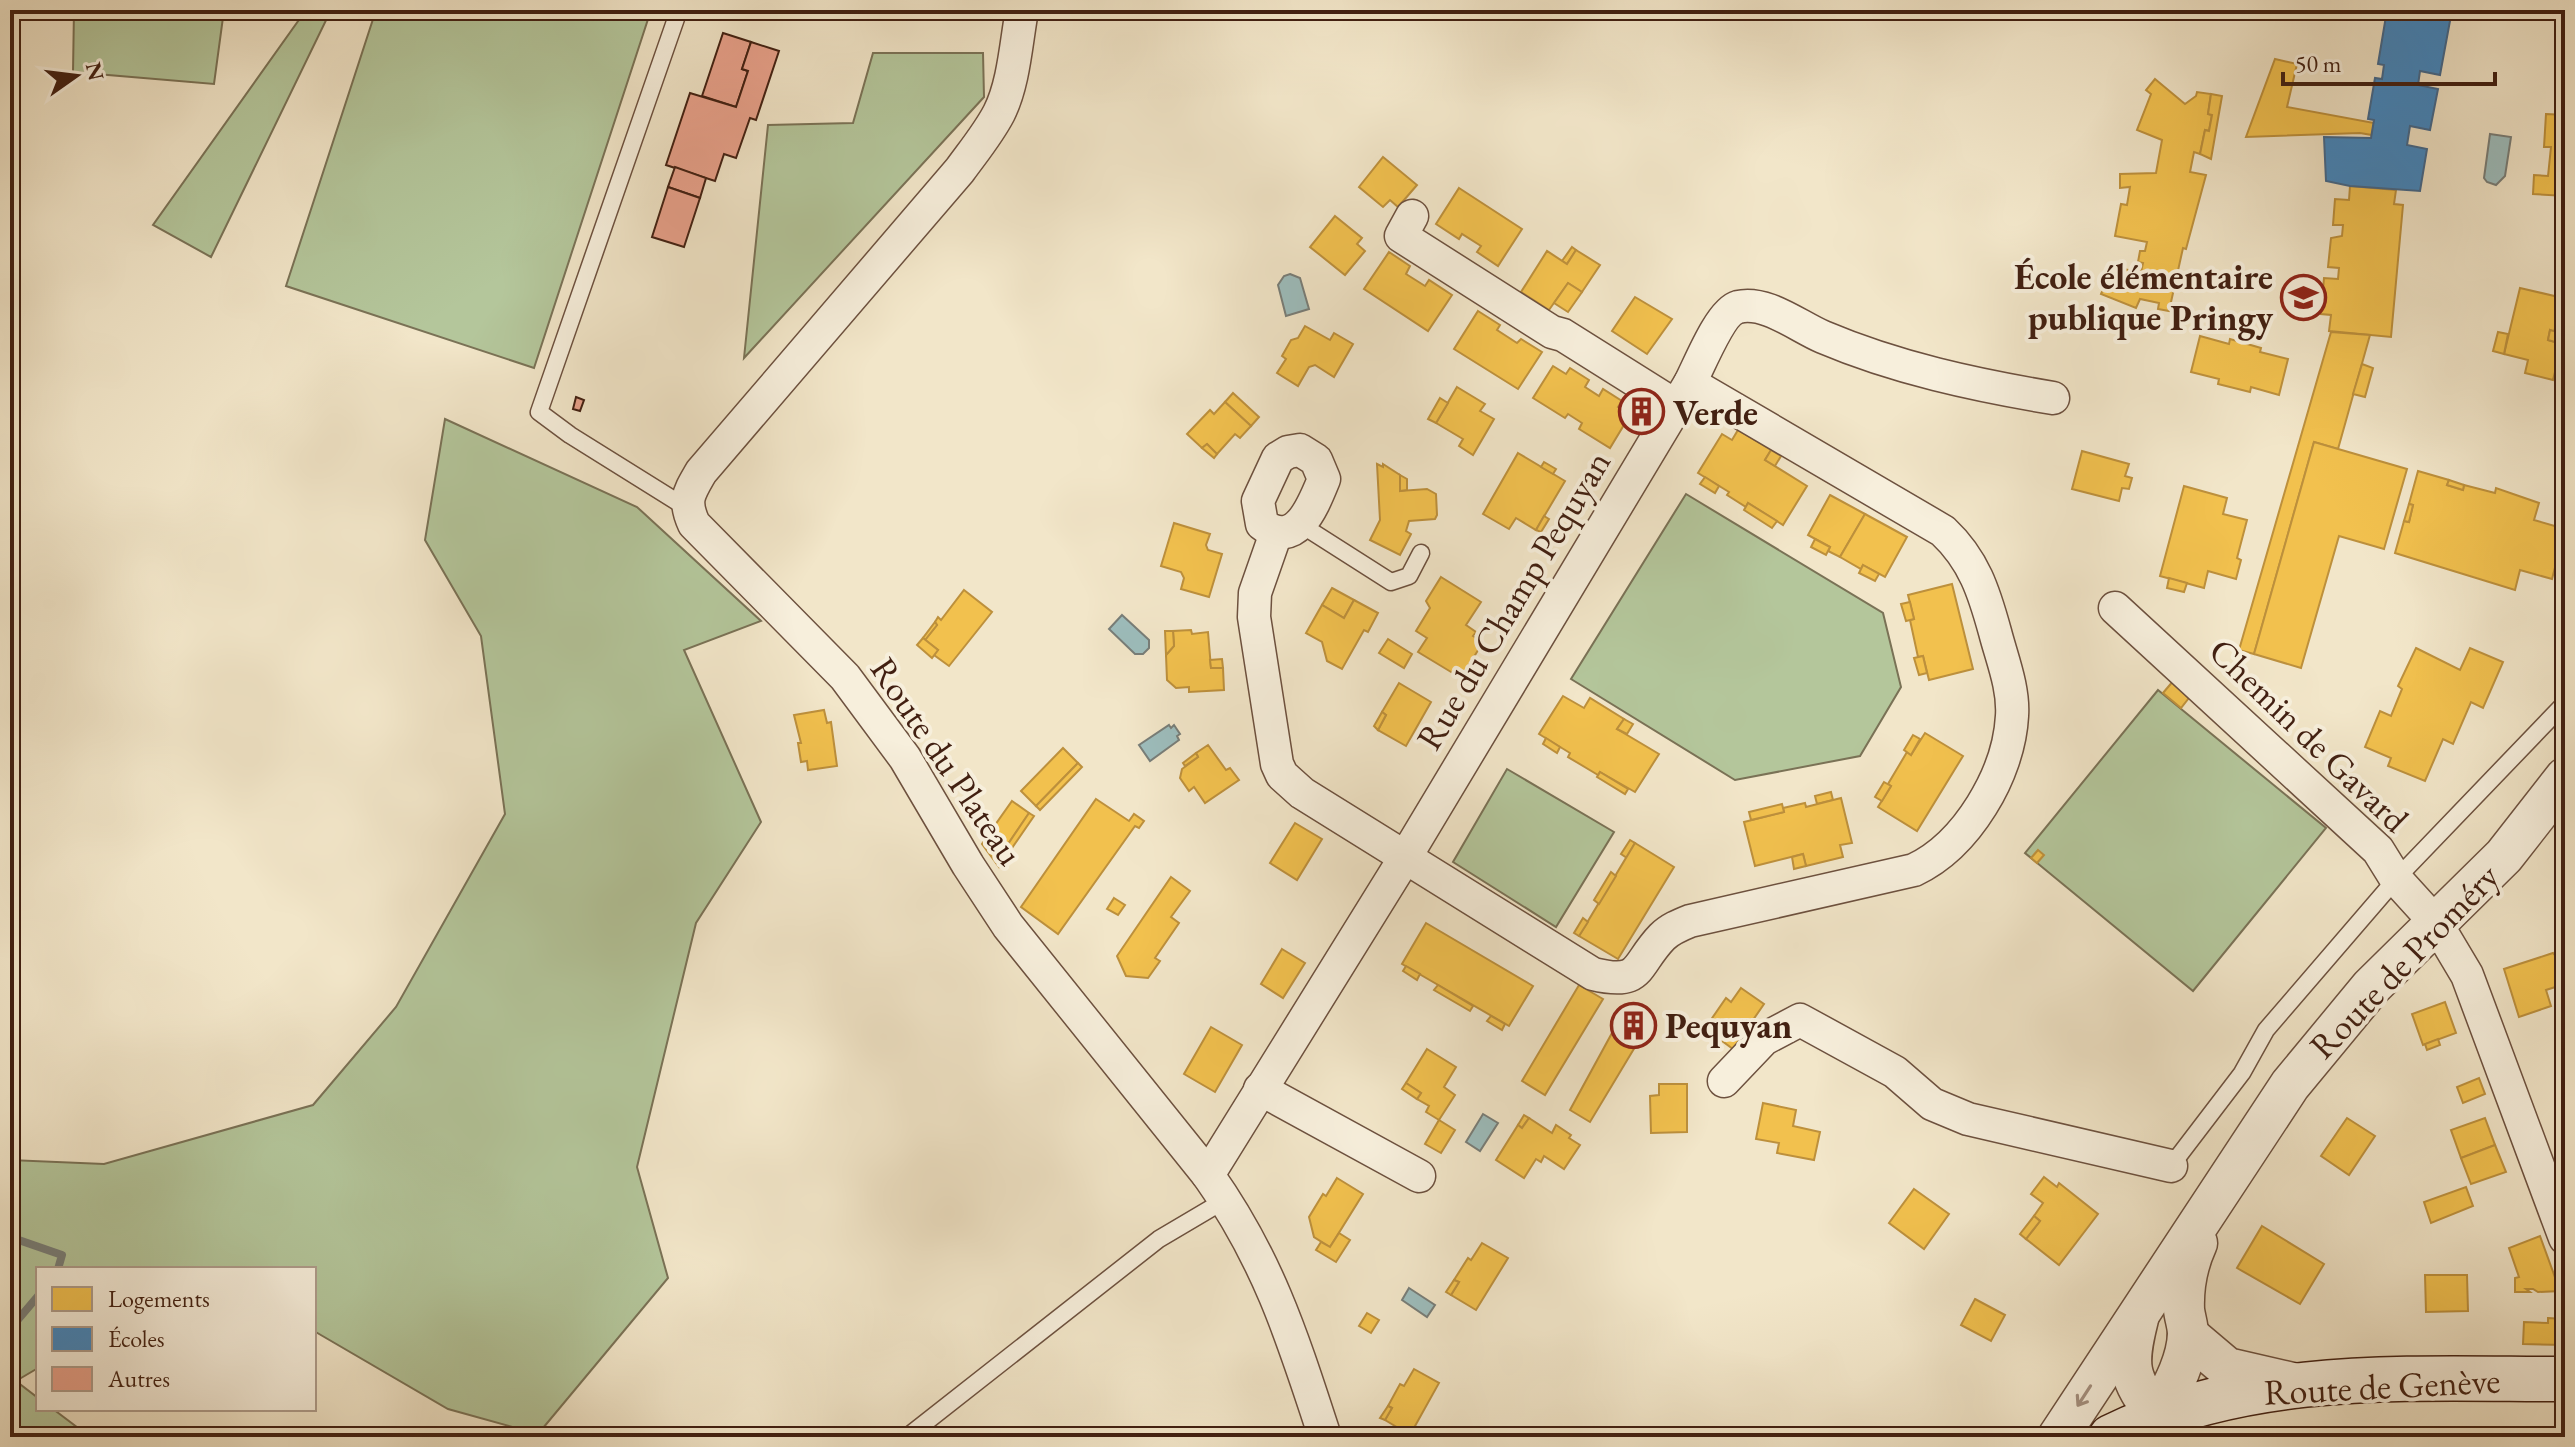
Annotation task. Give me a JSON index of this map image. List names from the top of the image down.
{
  "streets": {
    "main road": ["Route de Genève"],
    "street": [
      "Rue du Champ Pequyan",
      "Chemin de Gavard",
      "Route du Plateau",
      "Route de Proméry"
    ]
  },
  "crossings": [
    ["Rue du Champ Pequyan", "Route du Plateau"],
    ["Chemin de Gavard", "Route de Proméry"],
    ["Route de Proméry", "Route de Genève"]
  ],
  "places": {
    "school or university": ["École élémentaire publique Pringy"],
    "building": ["Verde", "Pequyan"]
  },
  "legend": ["Logements", "Écoles", "Autres"],
  "scale_bar": "50 m",
  "north": "right"
}
